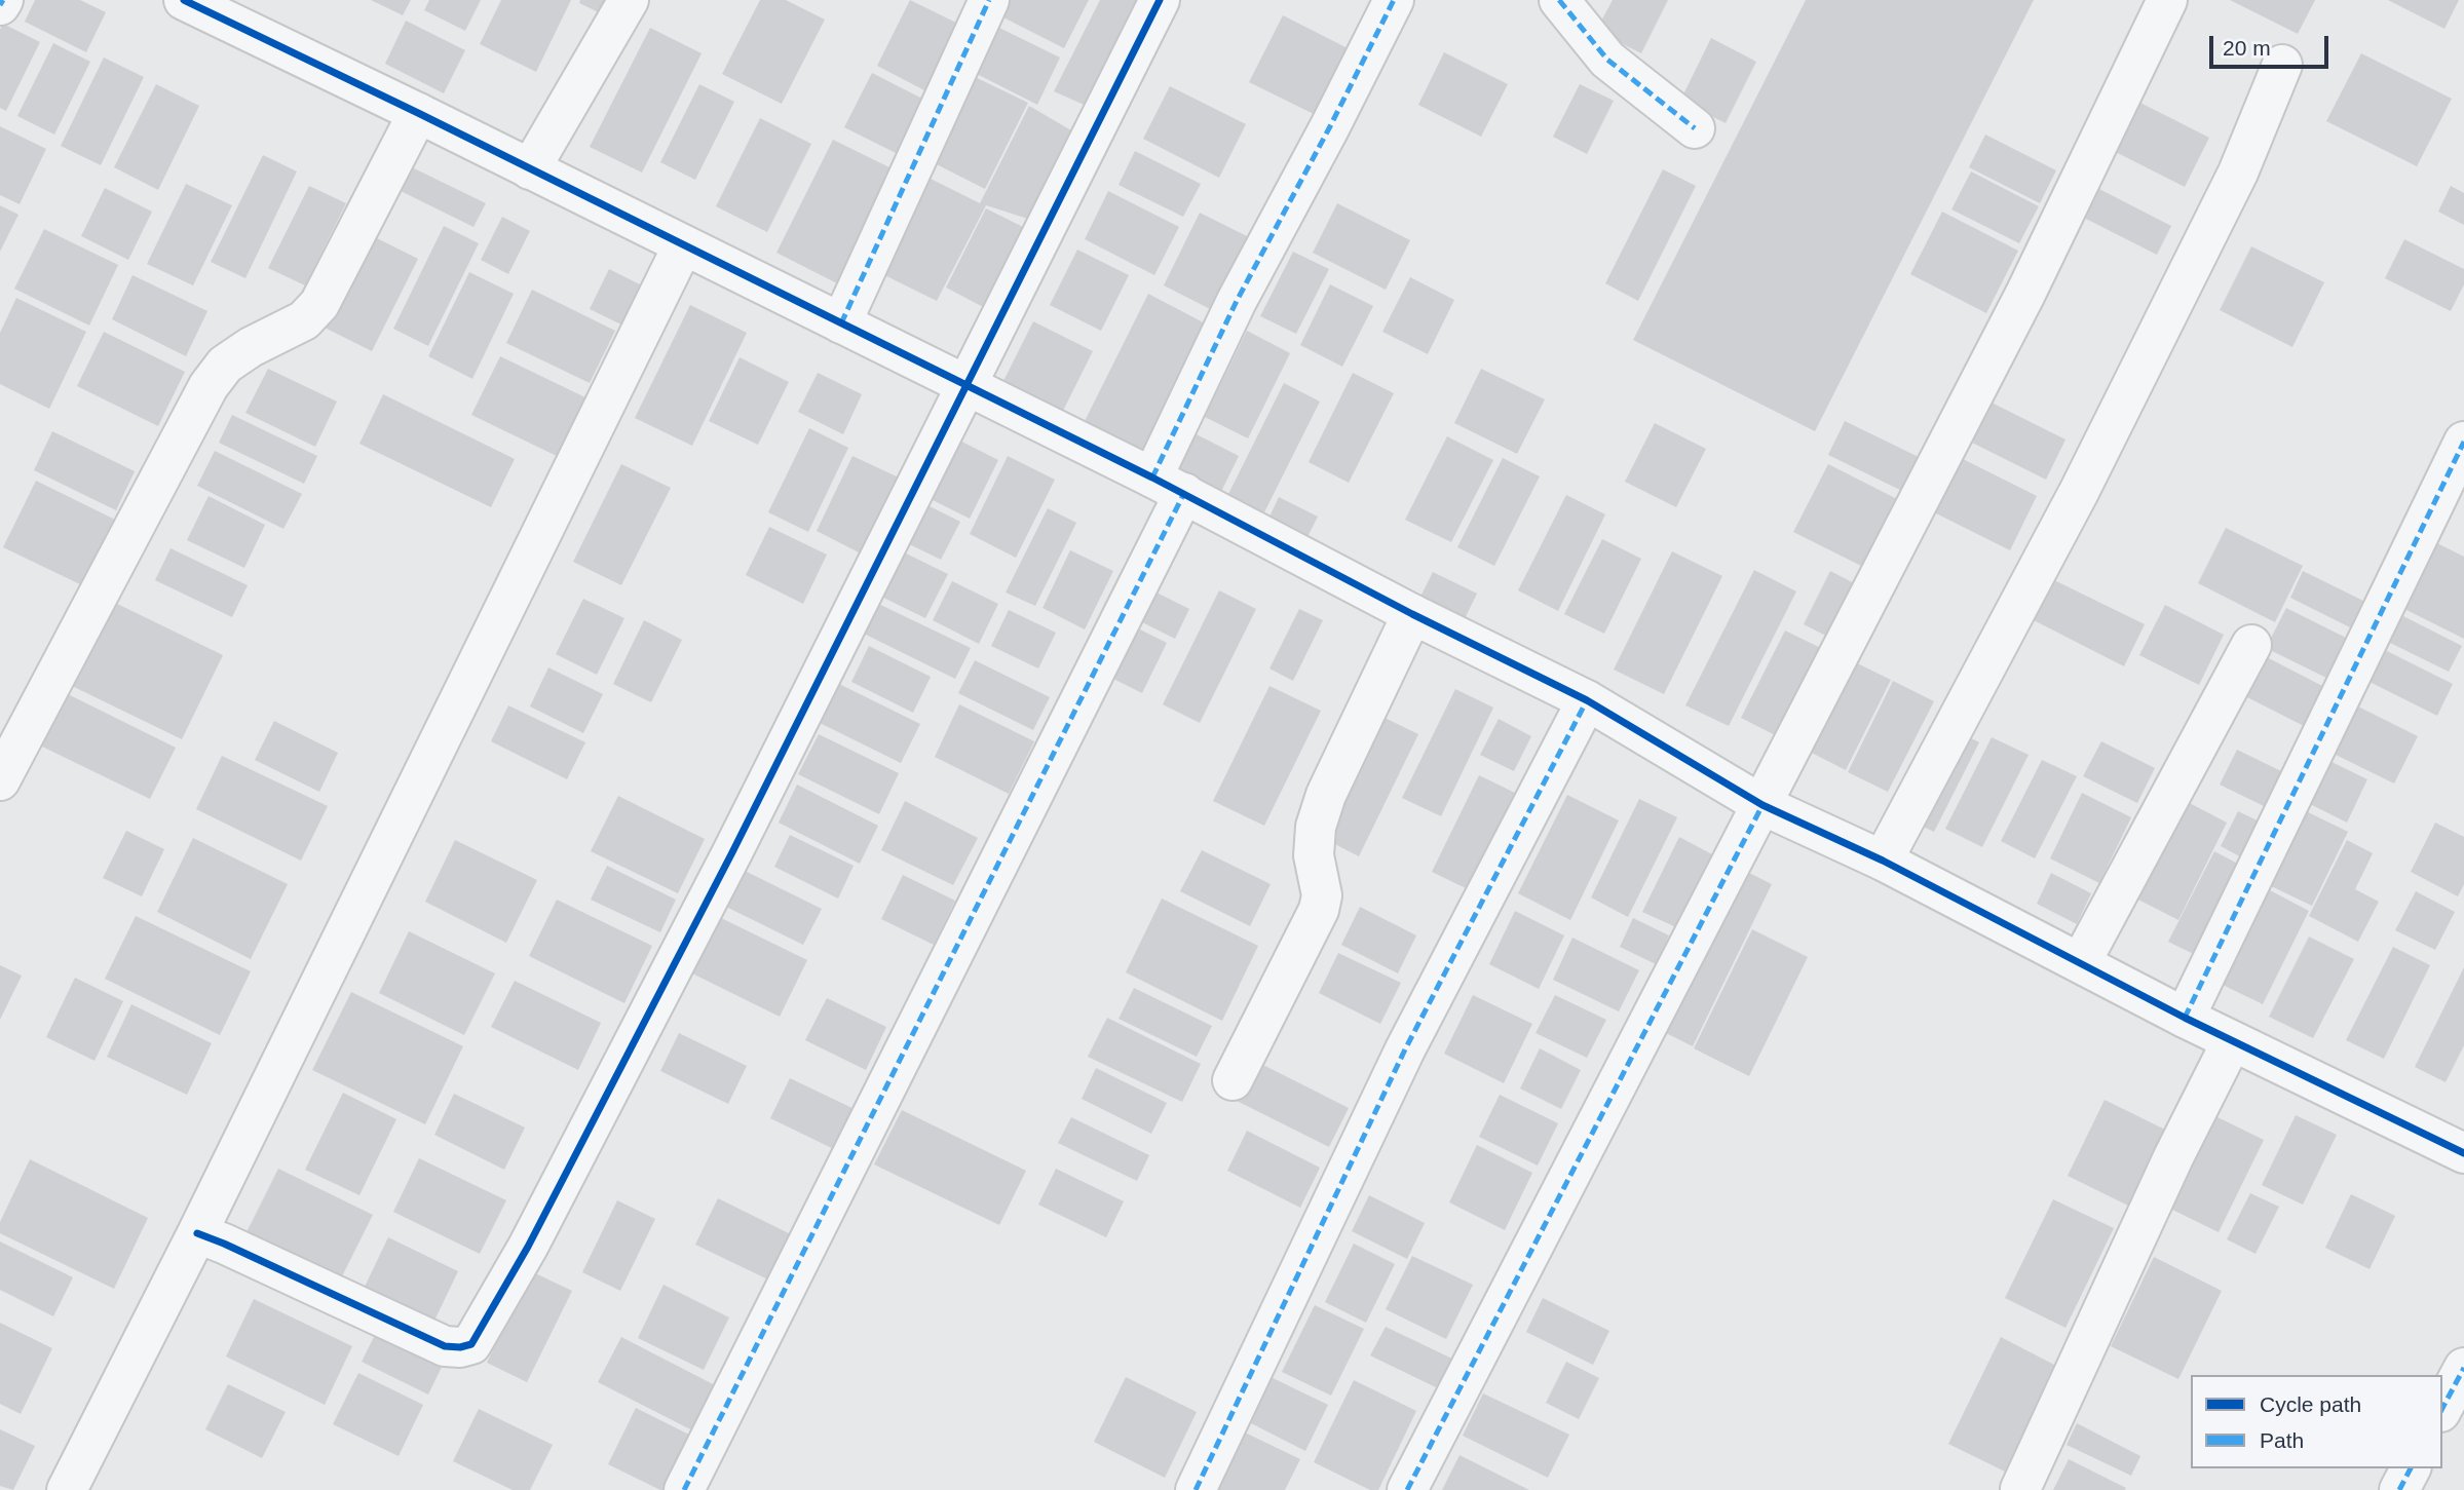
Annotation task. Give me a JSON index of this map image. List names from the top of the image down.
{
  "legend": ["Cycle path", "Path"],
  "scale_bar": "20 m"
}
